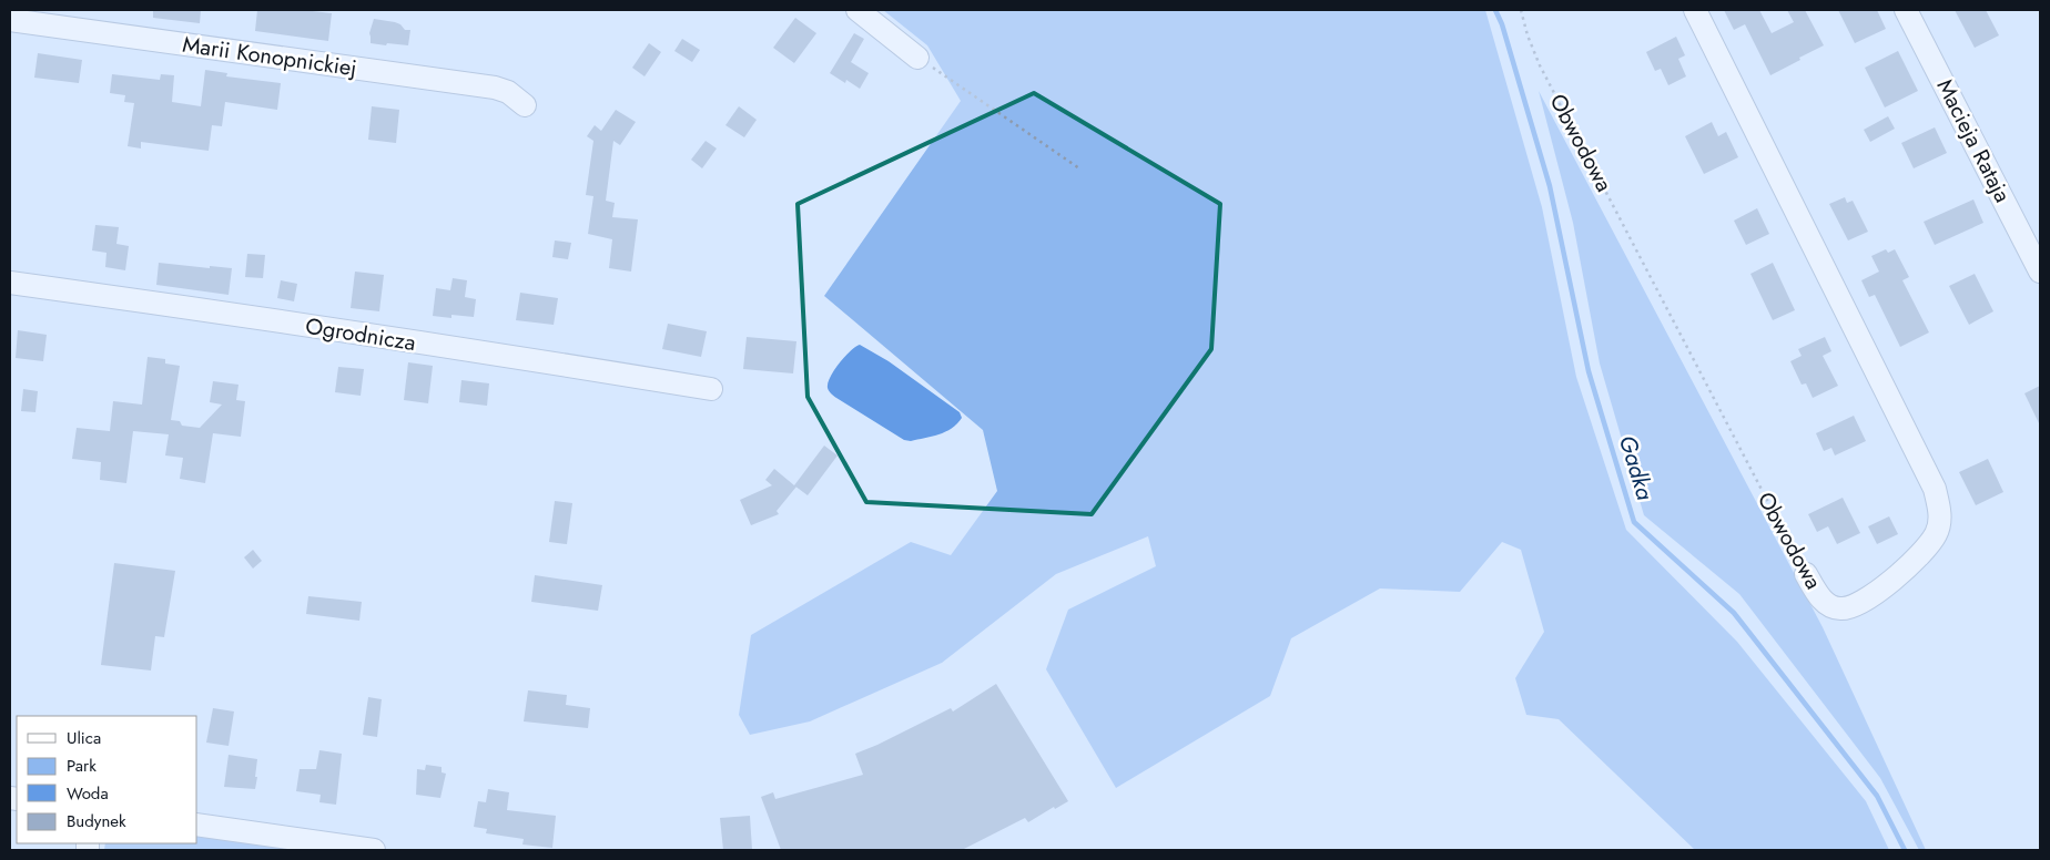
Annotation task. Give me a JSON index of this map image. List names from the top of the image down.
{
  "streets": {
    "street": [
      "Marii Konopnickiej",
      "Macieja Rataja",
      "Obwodowa",
      "Ogrodnicza"
    ]
  },
  "water": ["Gadka"],
  "legend": [
    "Ulica",
    "Park",
    "Woda",
    "Budynek"
  ]
}
